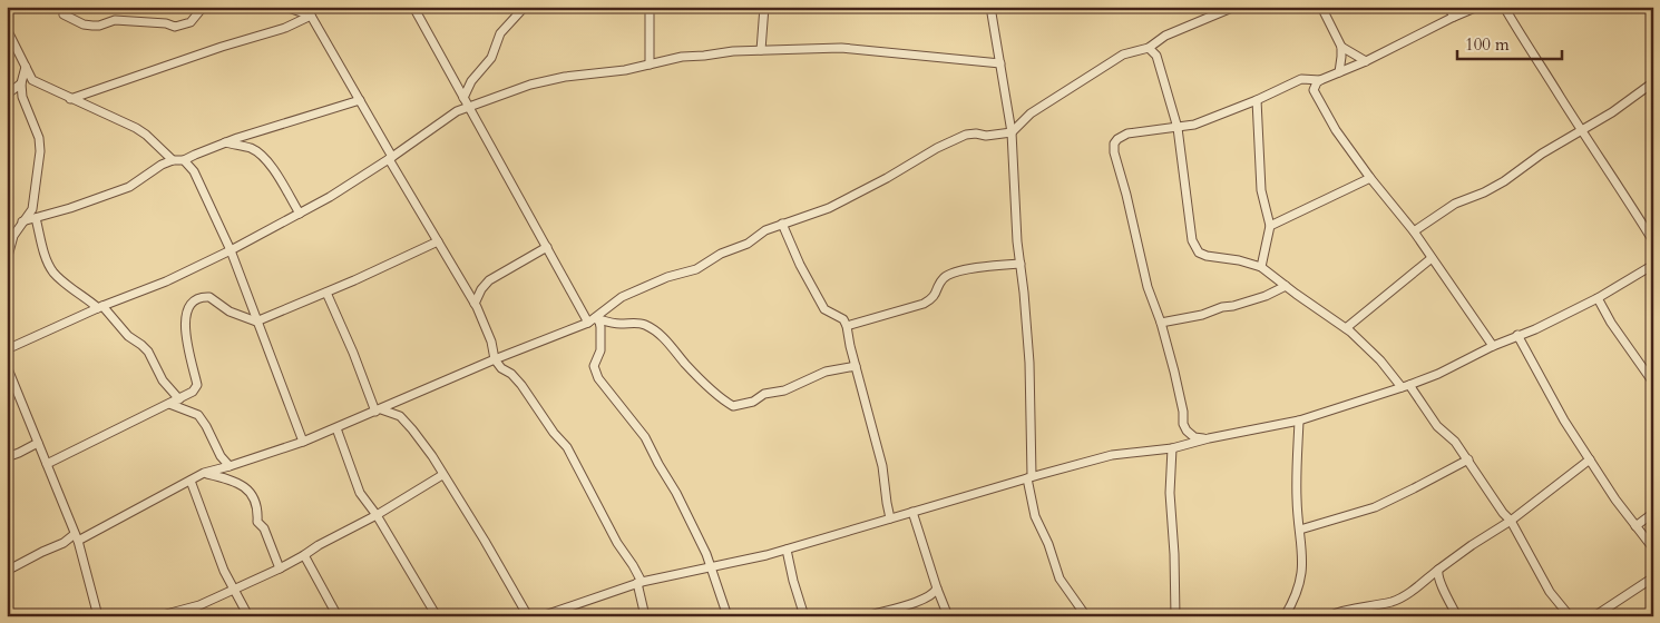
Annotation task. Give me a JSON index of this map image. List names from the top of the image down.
{
  "scale_bar": "100 m"
}
